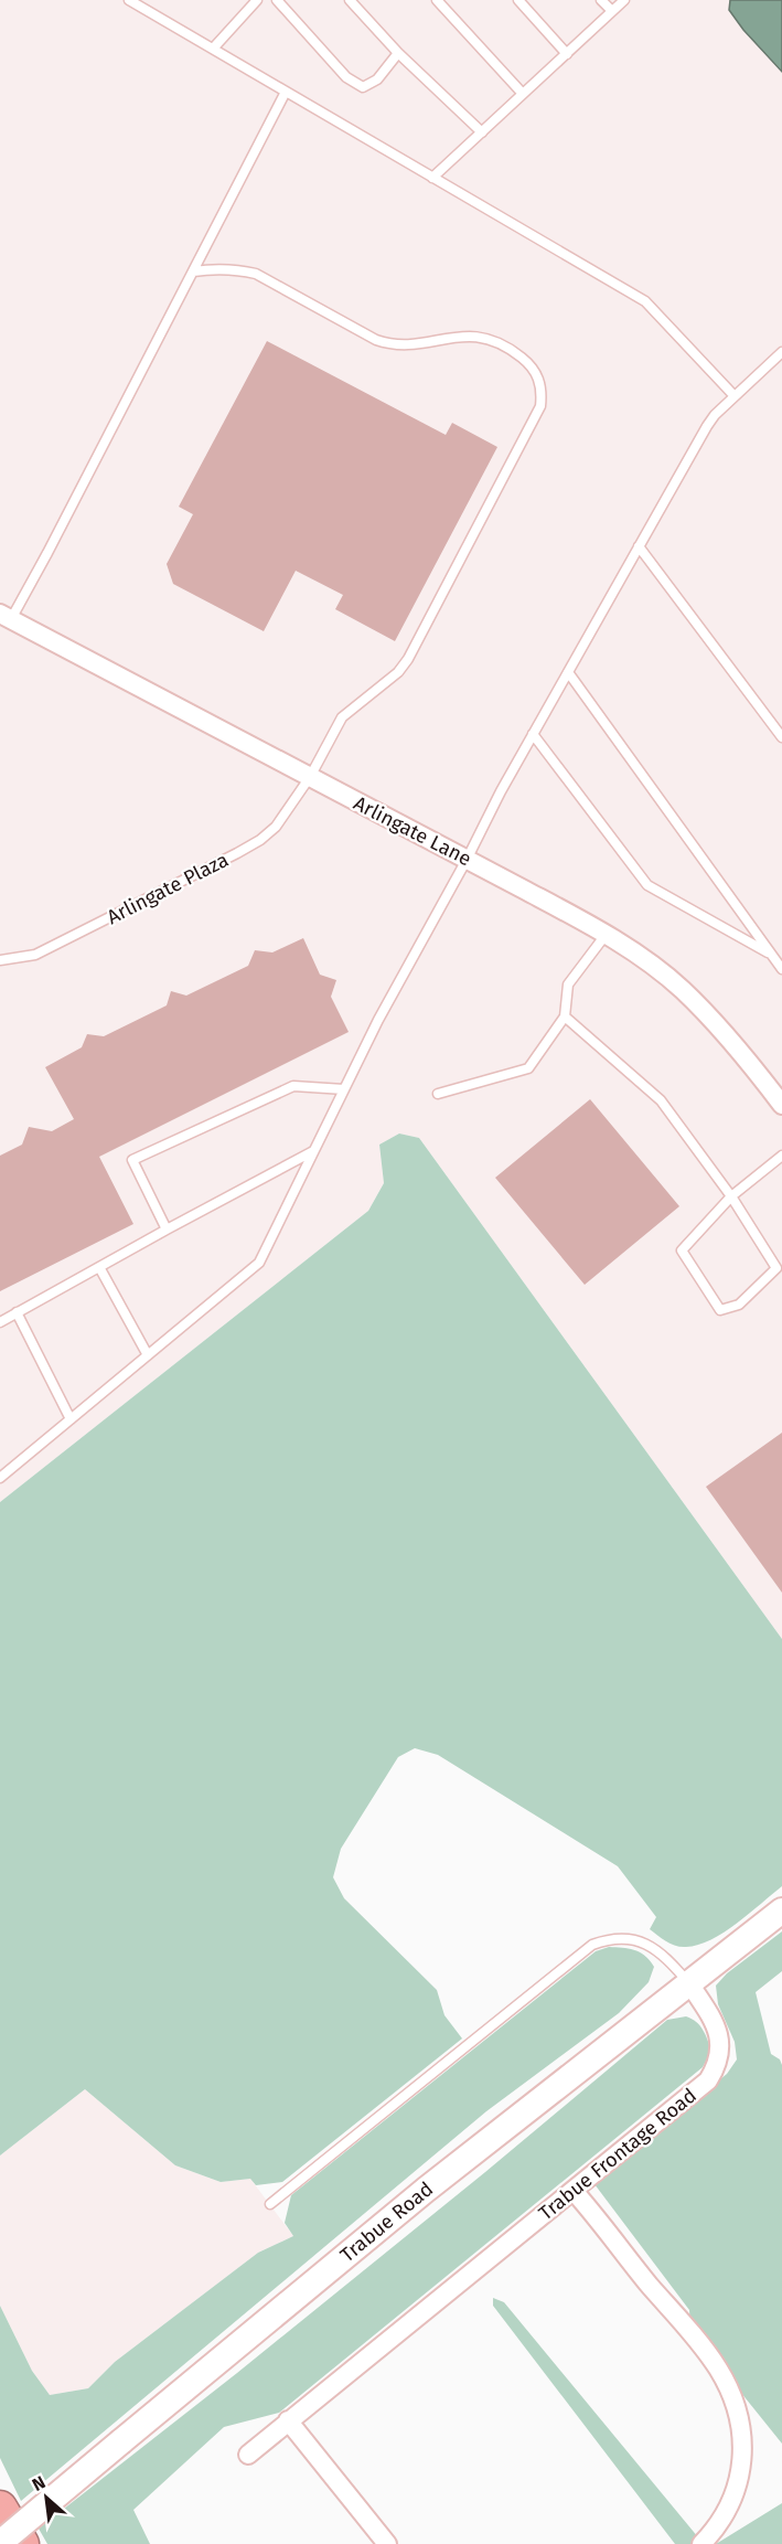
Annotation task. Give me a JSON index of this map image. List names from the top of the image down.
{
  "streets": {
    "main road": ["Trabue Road"],
    "street": ["Arlingate Lane", "Trabue Frontage Road"],
    "lane": ["Arlingate Plaza"]
  },
  "crossings": [
    ["Arlingate Lane", "Arlingate Plaza"],
    ["Trabue Frontage Road", "Trabue Road"]
  ],
  "north": "top left"
}
